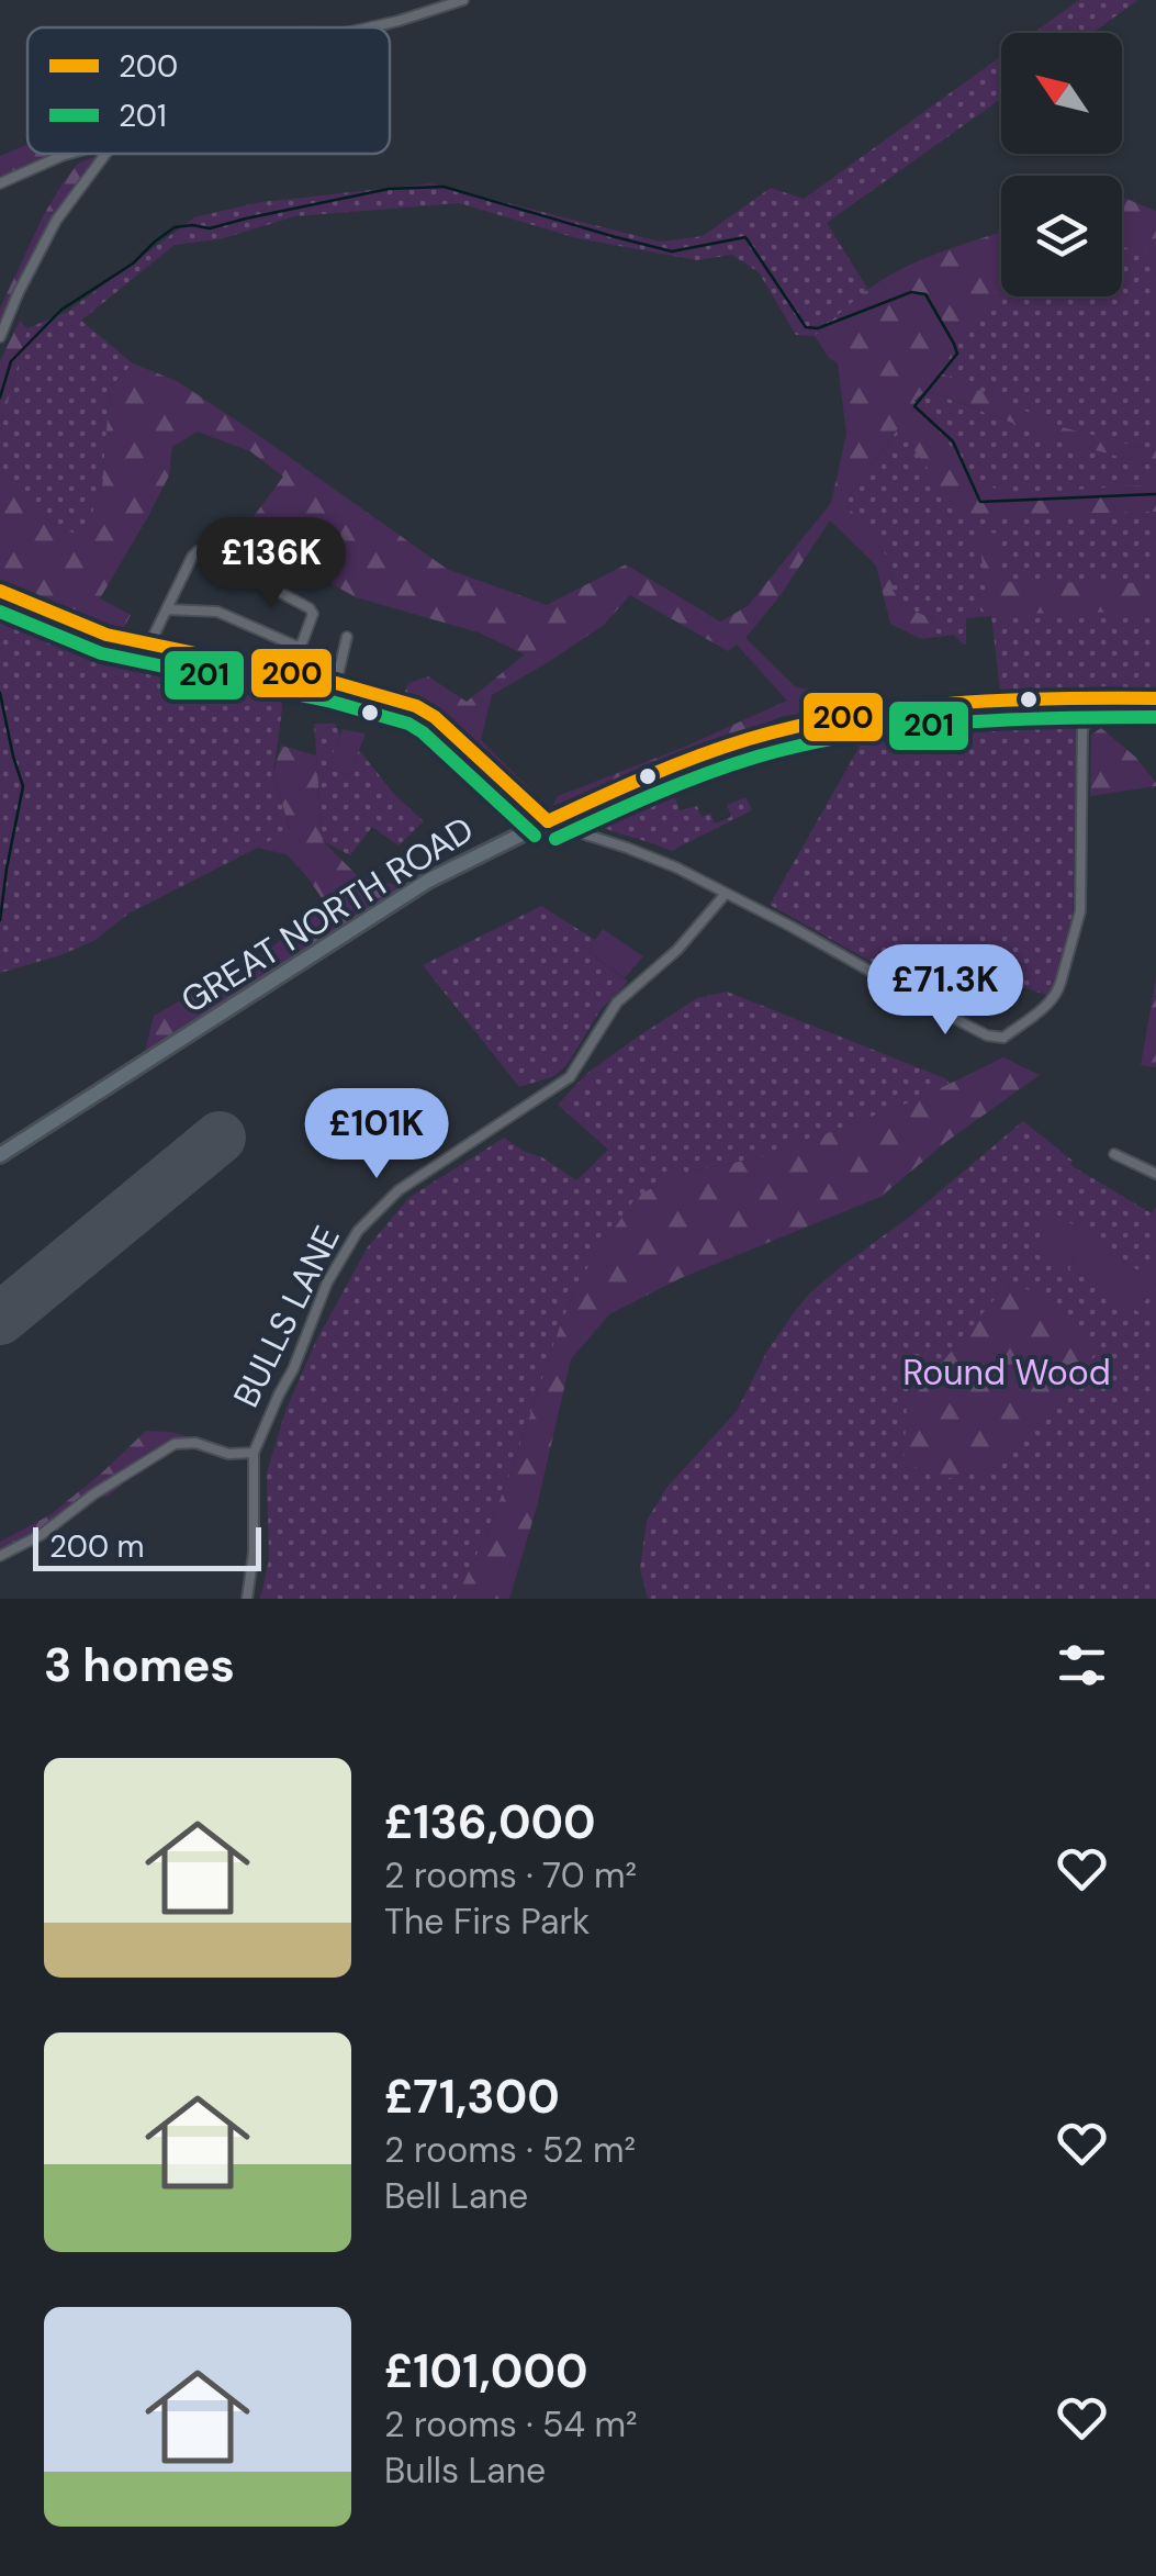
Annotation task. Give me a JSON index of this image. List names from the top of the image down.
{
  "streets": {
    "main road": ["GREAT NORTH ROAD"],
    "street": ["BULLS LANE"]
  },
  "parks": ["Round Wood"],
  "lines": ["transit line 200", "transit line 201"],
  "legend": ["200", "201"],
  "scale_bar": "200 m",
  "north": "top left",
  "page": {
    "price": ["£136K", "£71.3K", "£101K"],
    "scale": "200 m",
    "heading": "3 homes",
    "list": [
      {
        "name": "£136,000",
        "note": "2 rooms · 70 m² · The Firs Park"
      },
      {
        "name": "£71,300",
        "note": "2 rooms · 52 m² · Bell Lane"
      },
      {
        "name": "£101,000",
        "note": "2 rooms · 54 m² · Bulls Lane"
      }
    ]
  }
}
